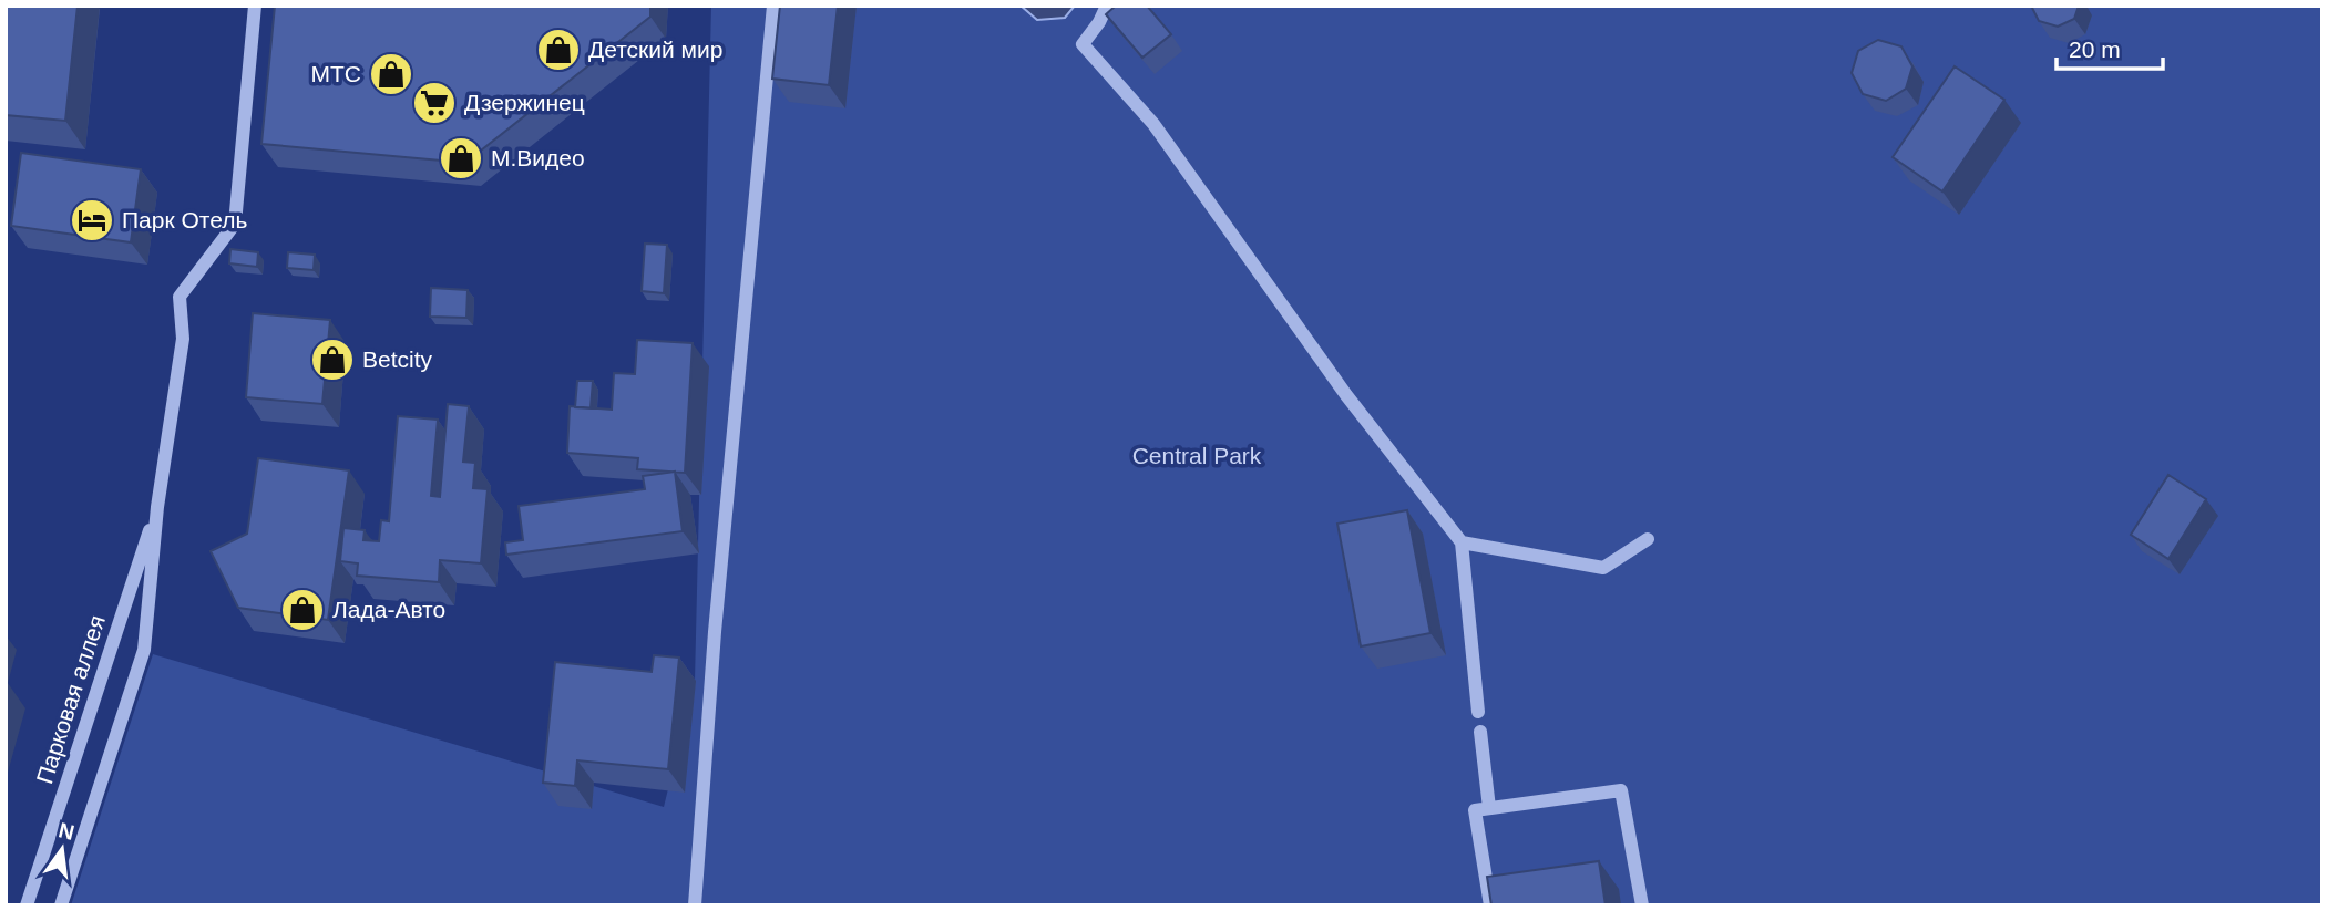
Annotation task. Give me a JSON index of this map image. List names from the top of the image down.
{
  "streets": {
    "street": ["Парковая аллея"]
  },
  "parks": ["Central Park"],
  "places": {
    "shop": [
      "Детский мир",
      "МТС",
      "М.Видео",
      "Betcity",
      "Лада-Авто"
    ],
    "supermarket": ["Дзержинец"],
    "hotel": ["Парк Отель"]
  },
  "scale_bar": "20 m",
  "north": "top"
}
